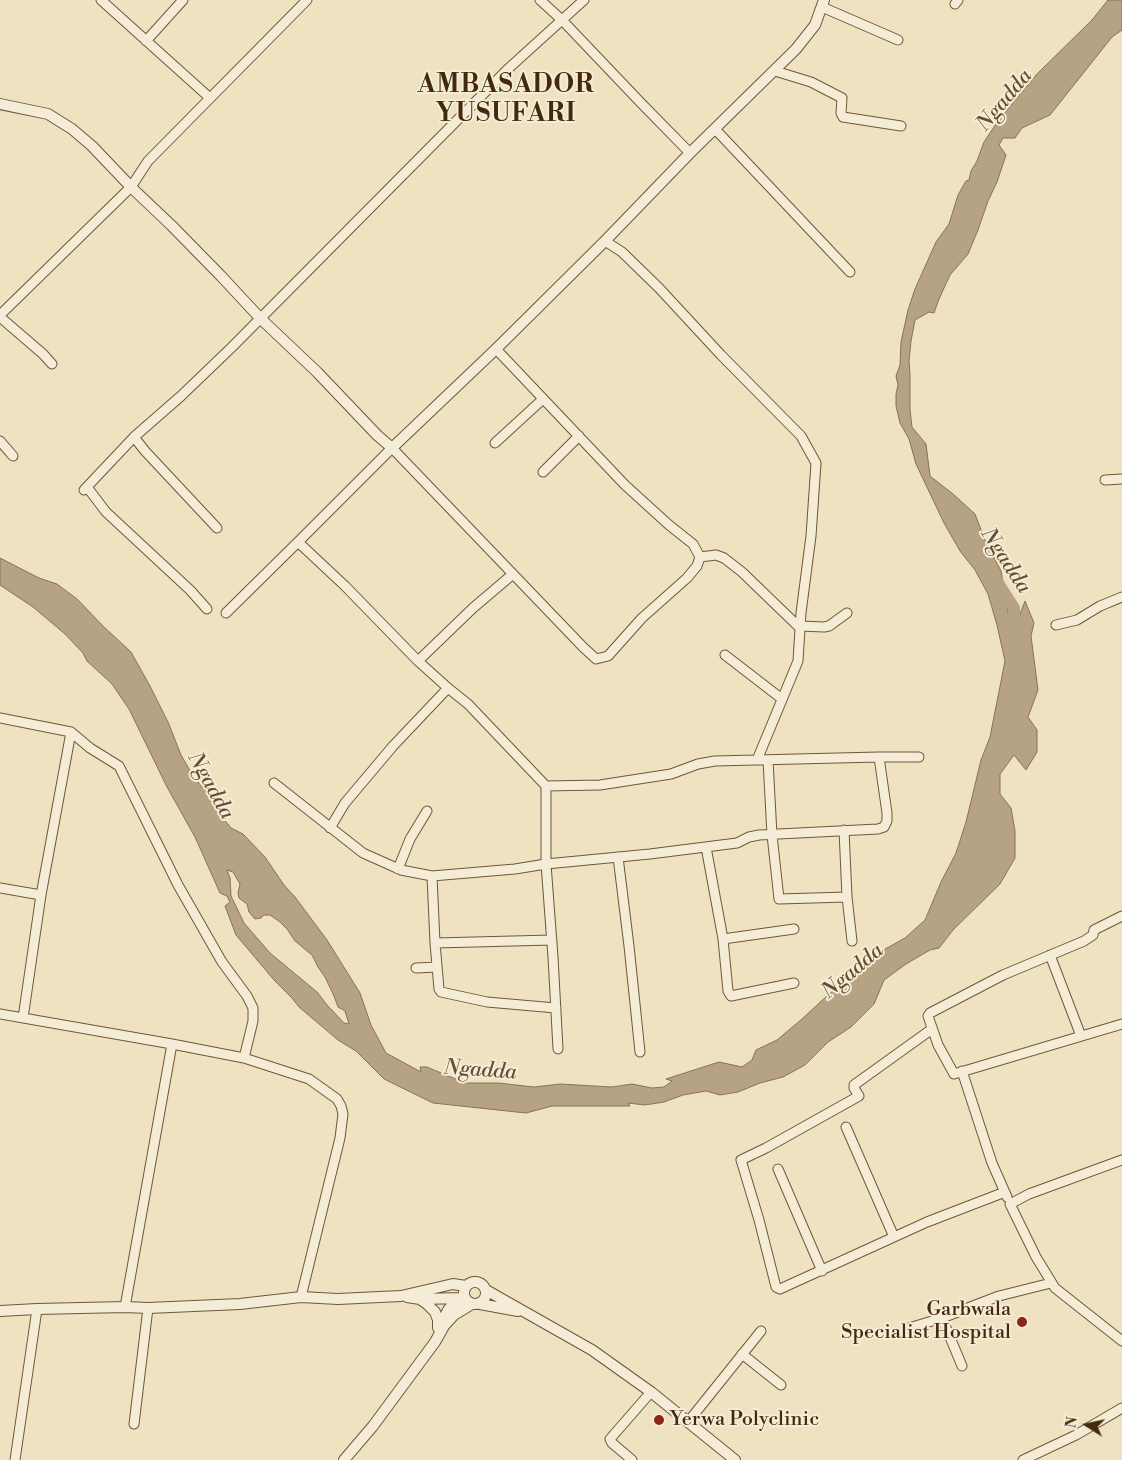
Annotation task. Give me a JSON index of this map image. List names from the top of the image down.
{
  "districts": ["AMBASADOR YUSUFARI"],
  "water": ["Ngadda"],
  "places": ["Garbwala Specialist Hospital", "Yerwa Polyclinic"],
  "north": "left"
}
